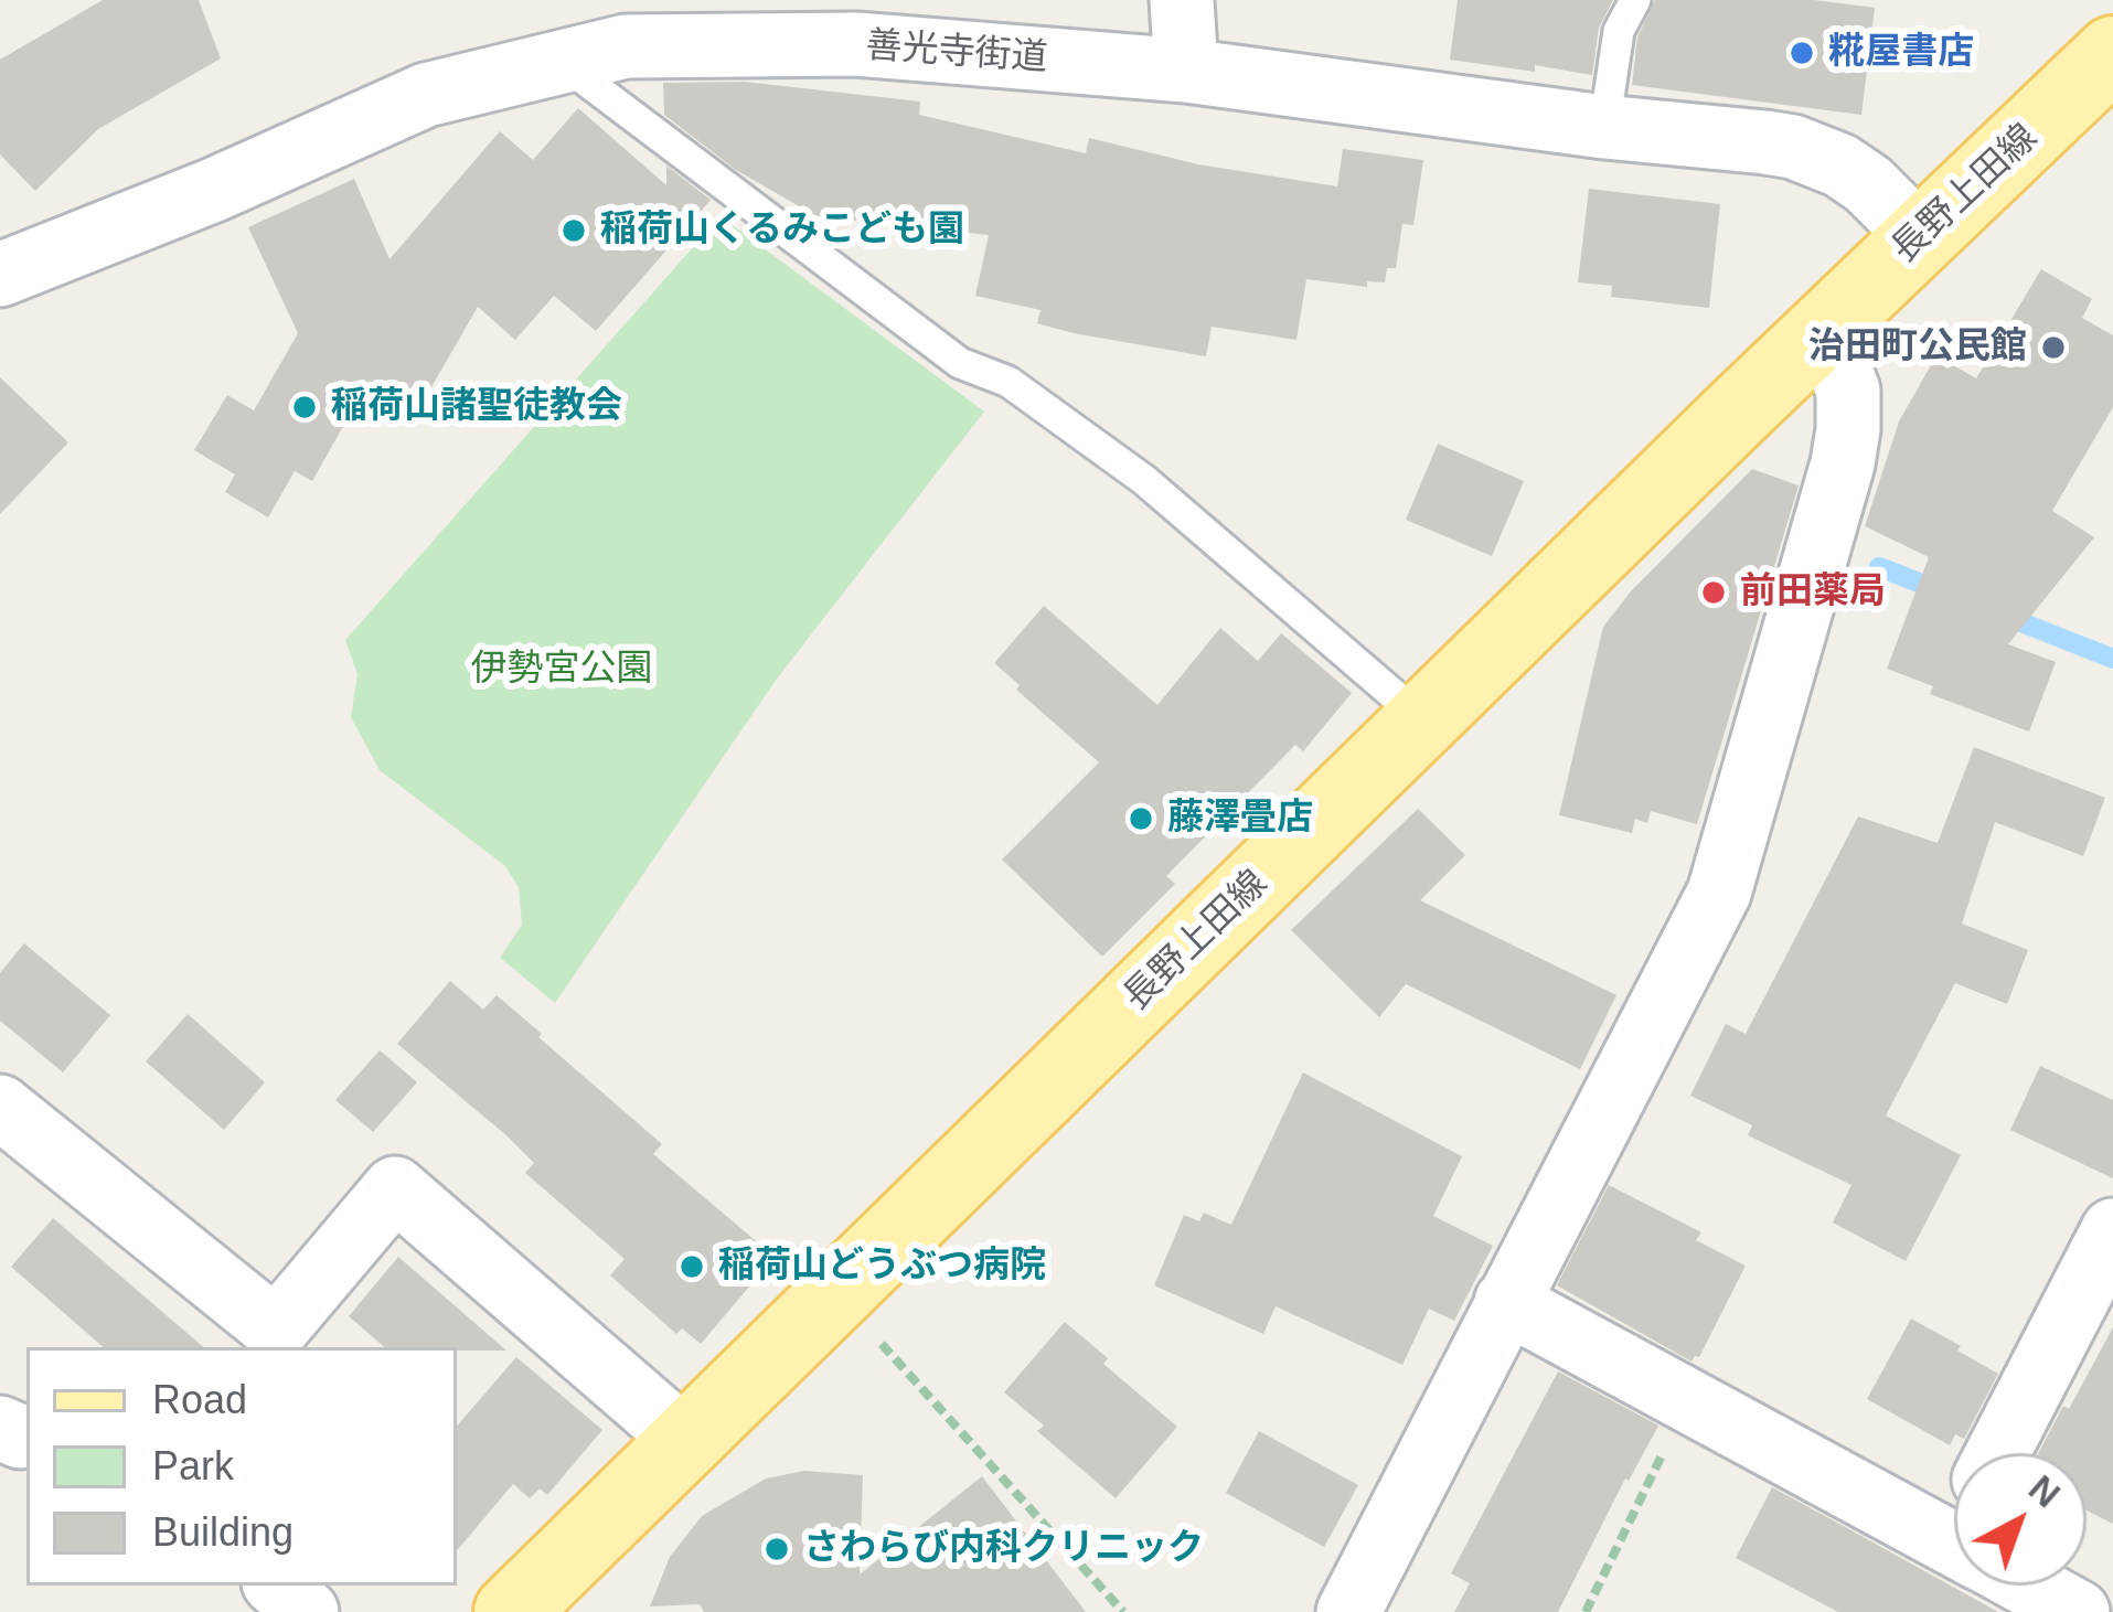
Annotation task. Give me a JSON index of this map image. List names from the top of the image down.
{
  "streets": {
    "main road": ["長野上田線"],
    "street": ["善光寺街道"]
  },
  "crossings": [
    ["善光寺街道", "長野上田線"]
  ],
  "parks": ["伊勢宮公園"],
  "places": [
    "糀屋書店",
    "稲荷山くるみこども園",
    "治田町公民館",
    "稲荷山諸聖徒教会",
    "前田薬局",
    "藤澤畳店",
    "稲荷山どうぶつ病院",
    "さわらび内科クリニック"
  ],
  "legend": ["Road", "Park", "Building"],
  "north": "top right"
}
